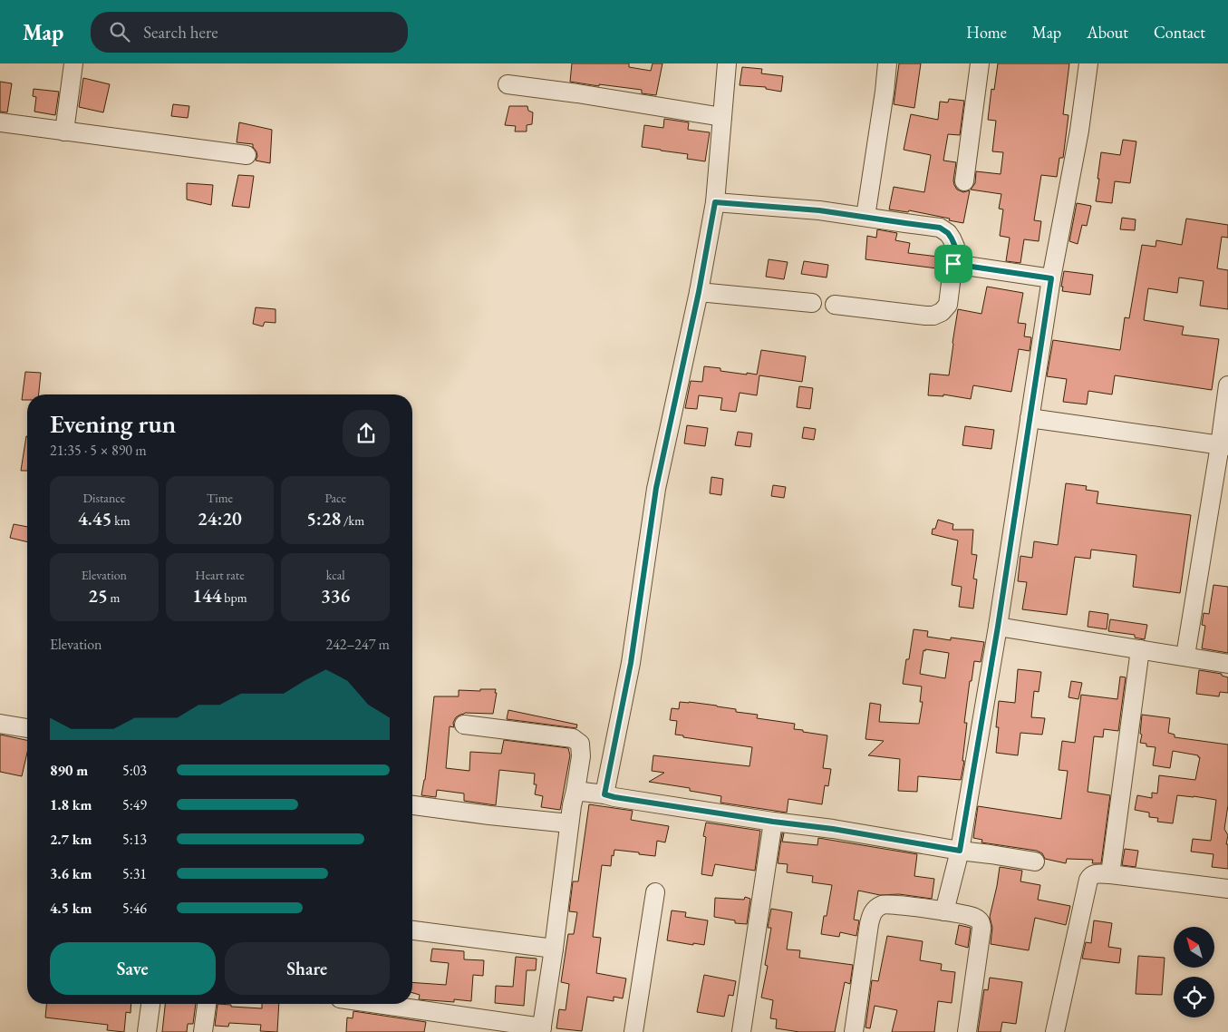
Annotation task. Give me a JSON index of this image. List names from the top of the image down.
{
  "north": "top left",
  "page": {
    "header": "Map",
    "search": "Search here",
    "nav": [
      "Home",
      "Map",
      "About",
      "Contact"
    ],
    "heading": ["Evening run", "21:35 · 5 × 890 m"],
    "stats": [
      ["Distance", "4.45 km"],
      ["Time", "24:20"],
      ["Pace", "5:28 /km"],
      ["Elevation", "25 m"],
      ["Heart rate", "144 bpm"],
      ["kcal", "336"]
    ],
    "chart": ["Elevation", "242–247 m"],
    "list": [
      {
        "name": "890 m",
        "note": "5:03"
      },
      {
        "name": "1.8 km",
        "note": "5:49"
      },
      {
        "name": "2.7 km",
        "note": "5:13"
      },
      {
        "name": "3.6 km",
        "note": "5:31"
      },
      {
        "name": "4.5 km",
        "note": "5:46"
      }
    ],
    "buttons": ["Save", "Share"]
  }
}
